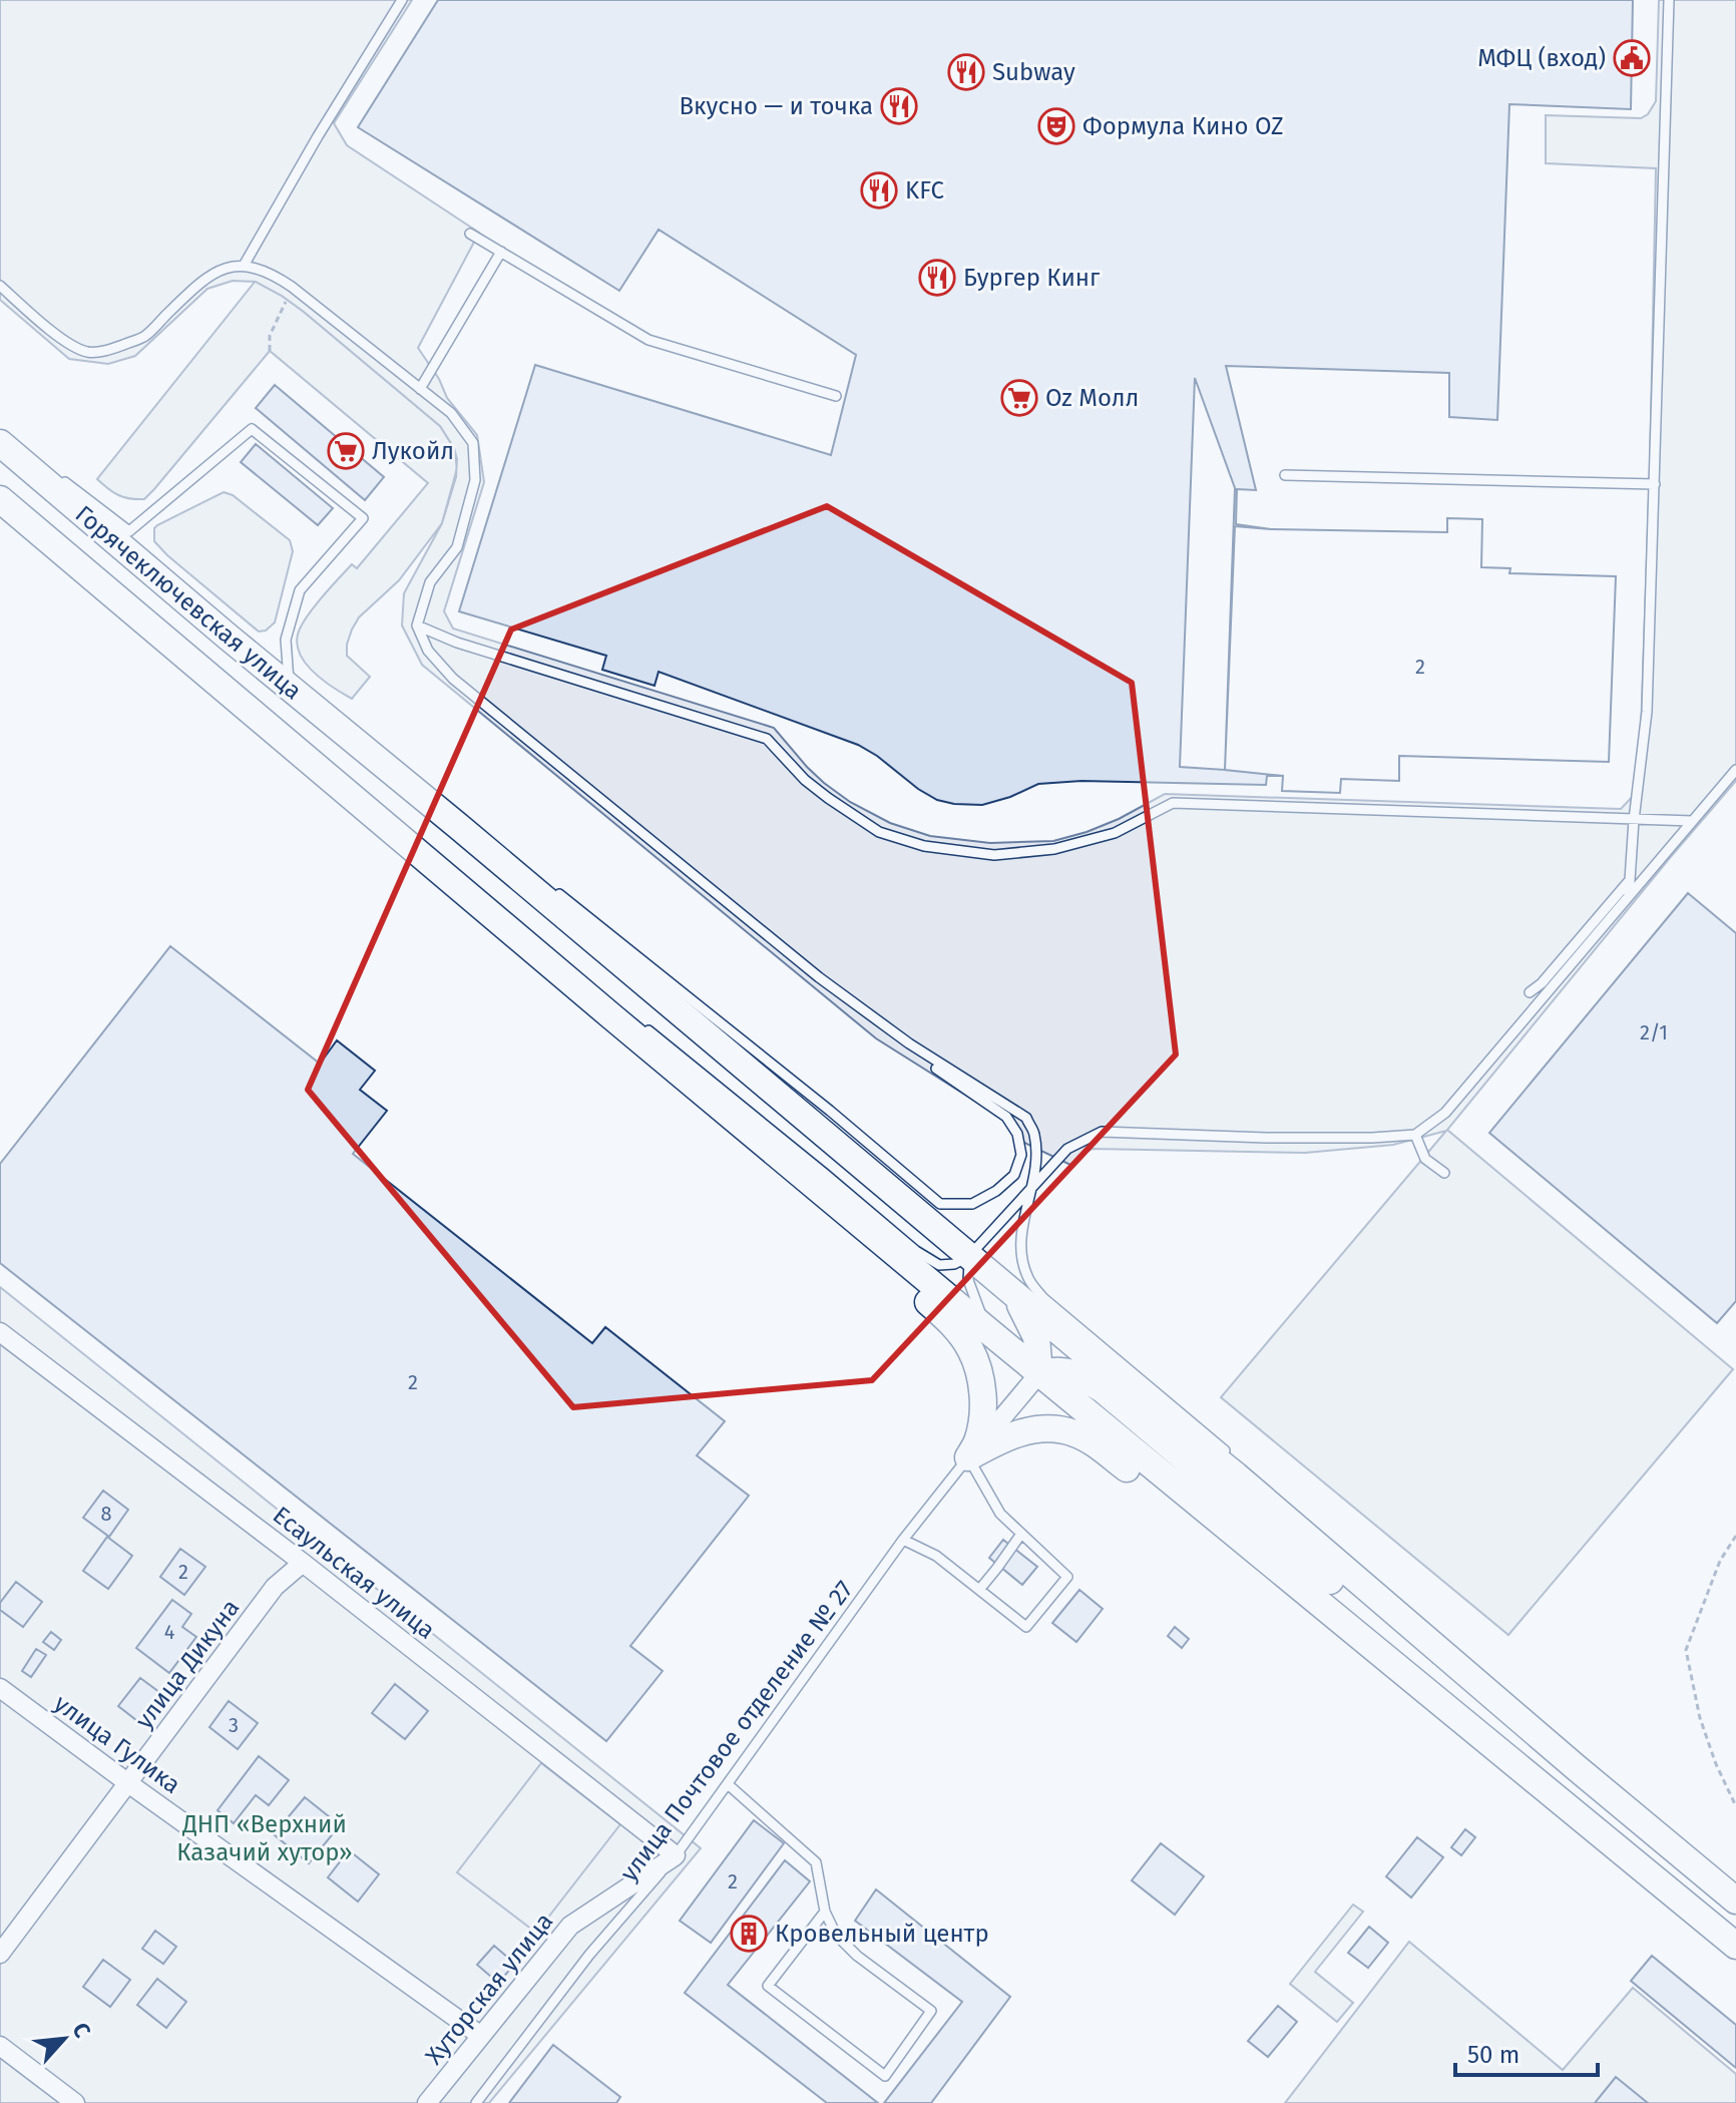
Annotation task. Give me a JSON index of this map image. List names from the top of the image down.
{
  "streets": {
    "main road": ["Горячеключевская улица"],
    "street": [
      "Есаульская улица",
      "улица Дикуна",
      "улица Гулика",
      "Хуторская улица"
    ],
    "lane": ["улица Почтовое отделение № 27"]
  },
  "crossings": [
    ["Есаульская улица", "улица Дикуна"],
    ["Есаульская улица", "улица Почтовое отделение № 27"],
    ["Есаульская улица", "Хуторская улица"],
    ["улица Дикуна", "улица Гулика"],
    ["улица Почтовое отделение № 27", "Хуторская улица"],
    ["улица Гулика", "Хуторская улица"]
  ],
  "parks": ["ДНП «Верхний Казачий хутор»"],
  "places": {
    "public building": ["МФЦ (вход)"],
    "restaurant": [
      "Subway",
      "Вкусно — и точка",
      "KFC",
      "Бургер Кинг"
    ],
    "theatre": ["Формула Кино OZ"],
    "supermarket": ["Oz Молл", "Лукойл"],
    "building": ["Кровельный центр"]
  },
  "house_numbers": [
    "2",
    "2/1",
    "2",
    "8",
    "2",
    "4",
    "3",
    "2"
  ],
  "scale_bar": "50 m",
  "north": "top right"
}
